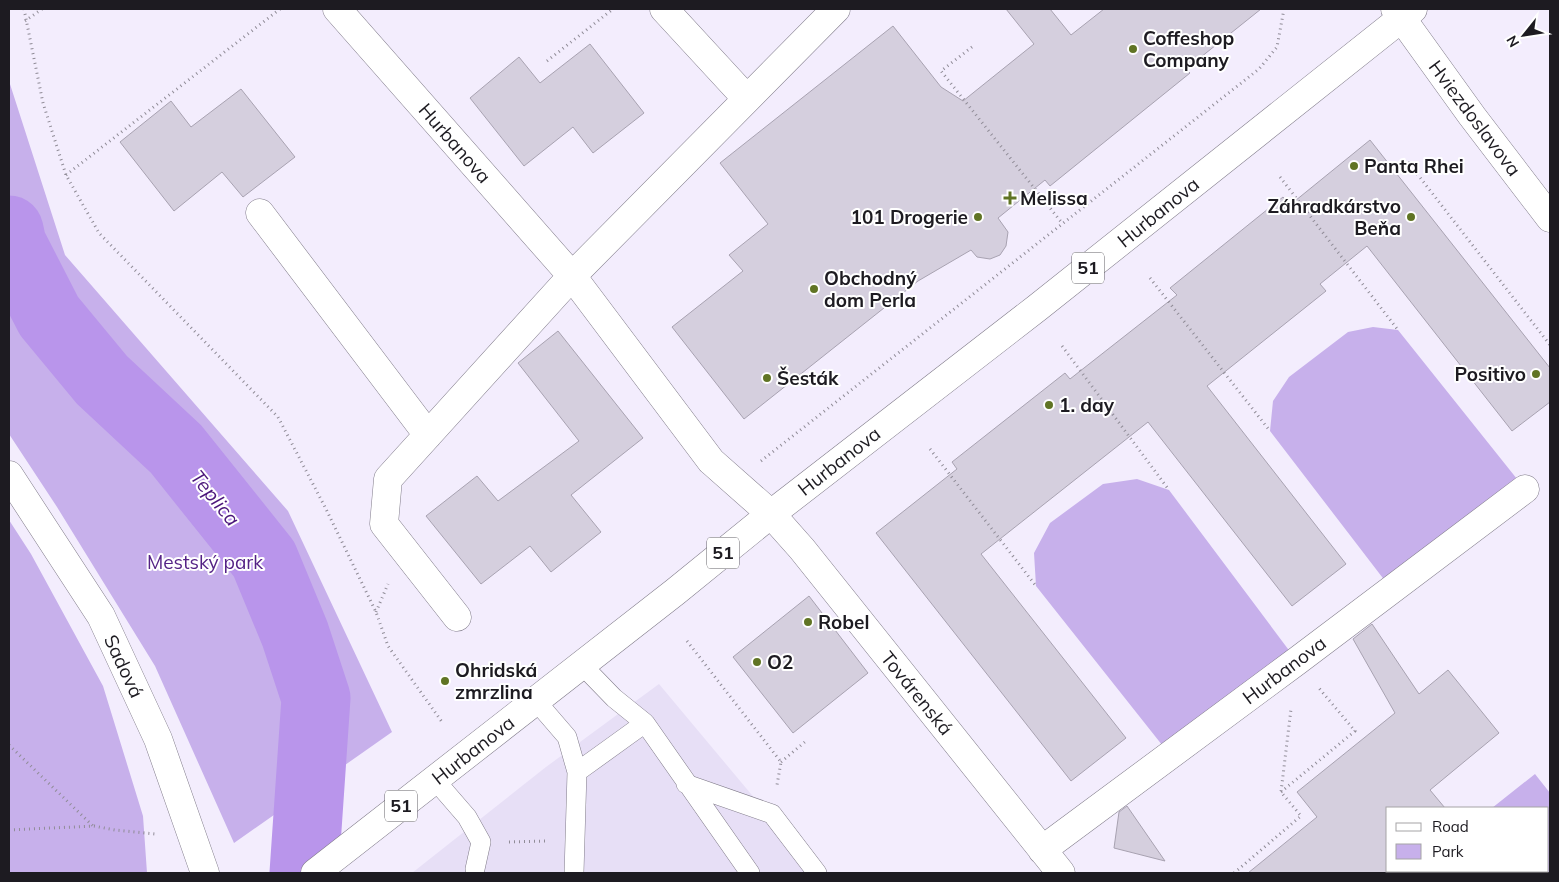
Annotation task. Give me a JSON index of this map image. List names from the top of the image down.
{
  "streets": {
    "street": [
      "Hviezdoslavova",
      "Hurbanova",
      "51",
      "Sadová",
      "Továrenská"
    ]
  },
  "crossings": [
    ["Hviezdoslavova", "Hurbanova"],
    ["Hurbanova", "Továrenská"]
  ],
  "water": ["Teplica"],
  "parks": ["Mestský park"],
  "places": {
    "other": [
      "Coffeshop Company",
      "Panta Rhei",
      "101 Drogerie",
      "Záhradkárstvo Beňa",
      "Obchodný dom Perla",
      "Positivo",
      "Šesták",
      "1. day",
      "Robel",
      "O2",
      "Ohridská zmrzlina"
    ],
    "health": ["Melissa"]
  },
  "legend": ["Road", "Park"],
  "north": "bottom left"
}
